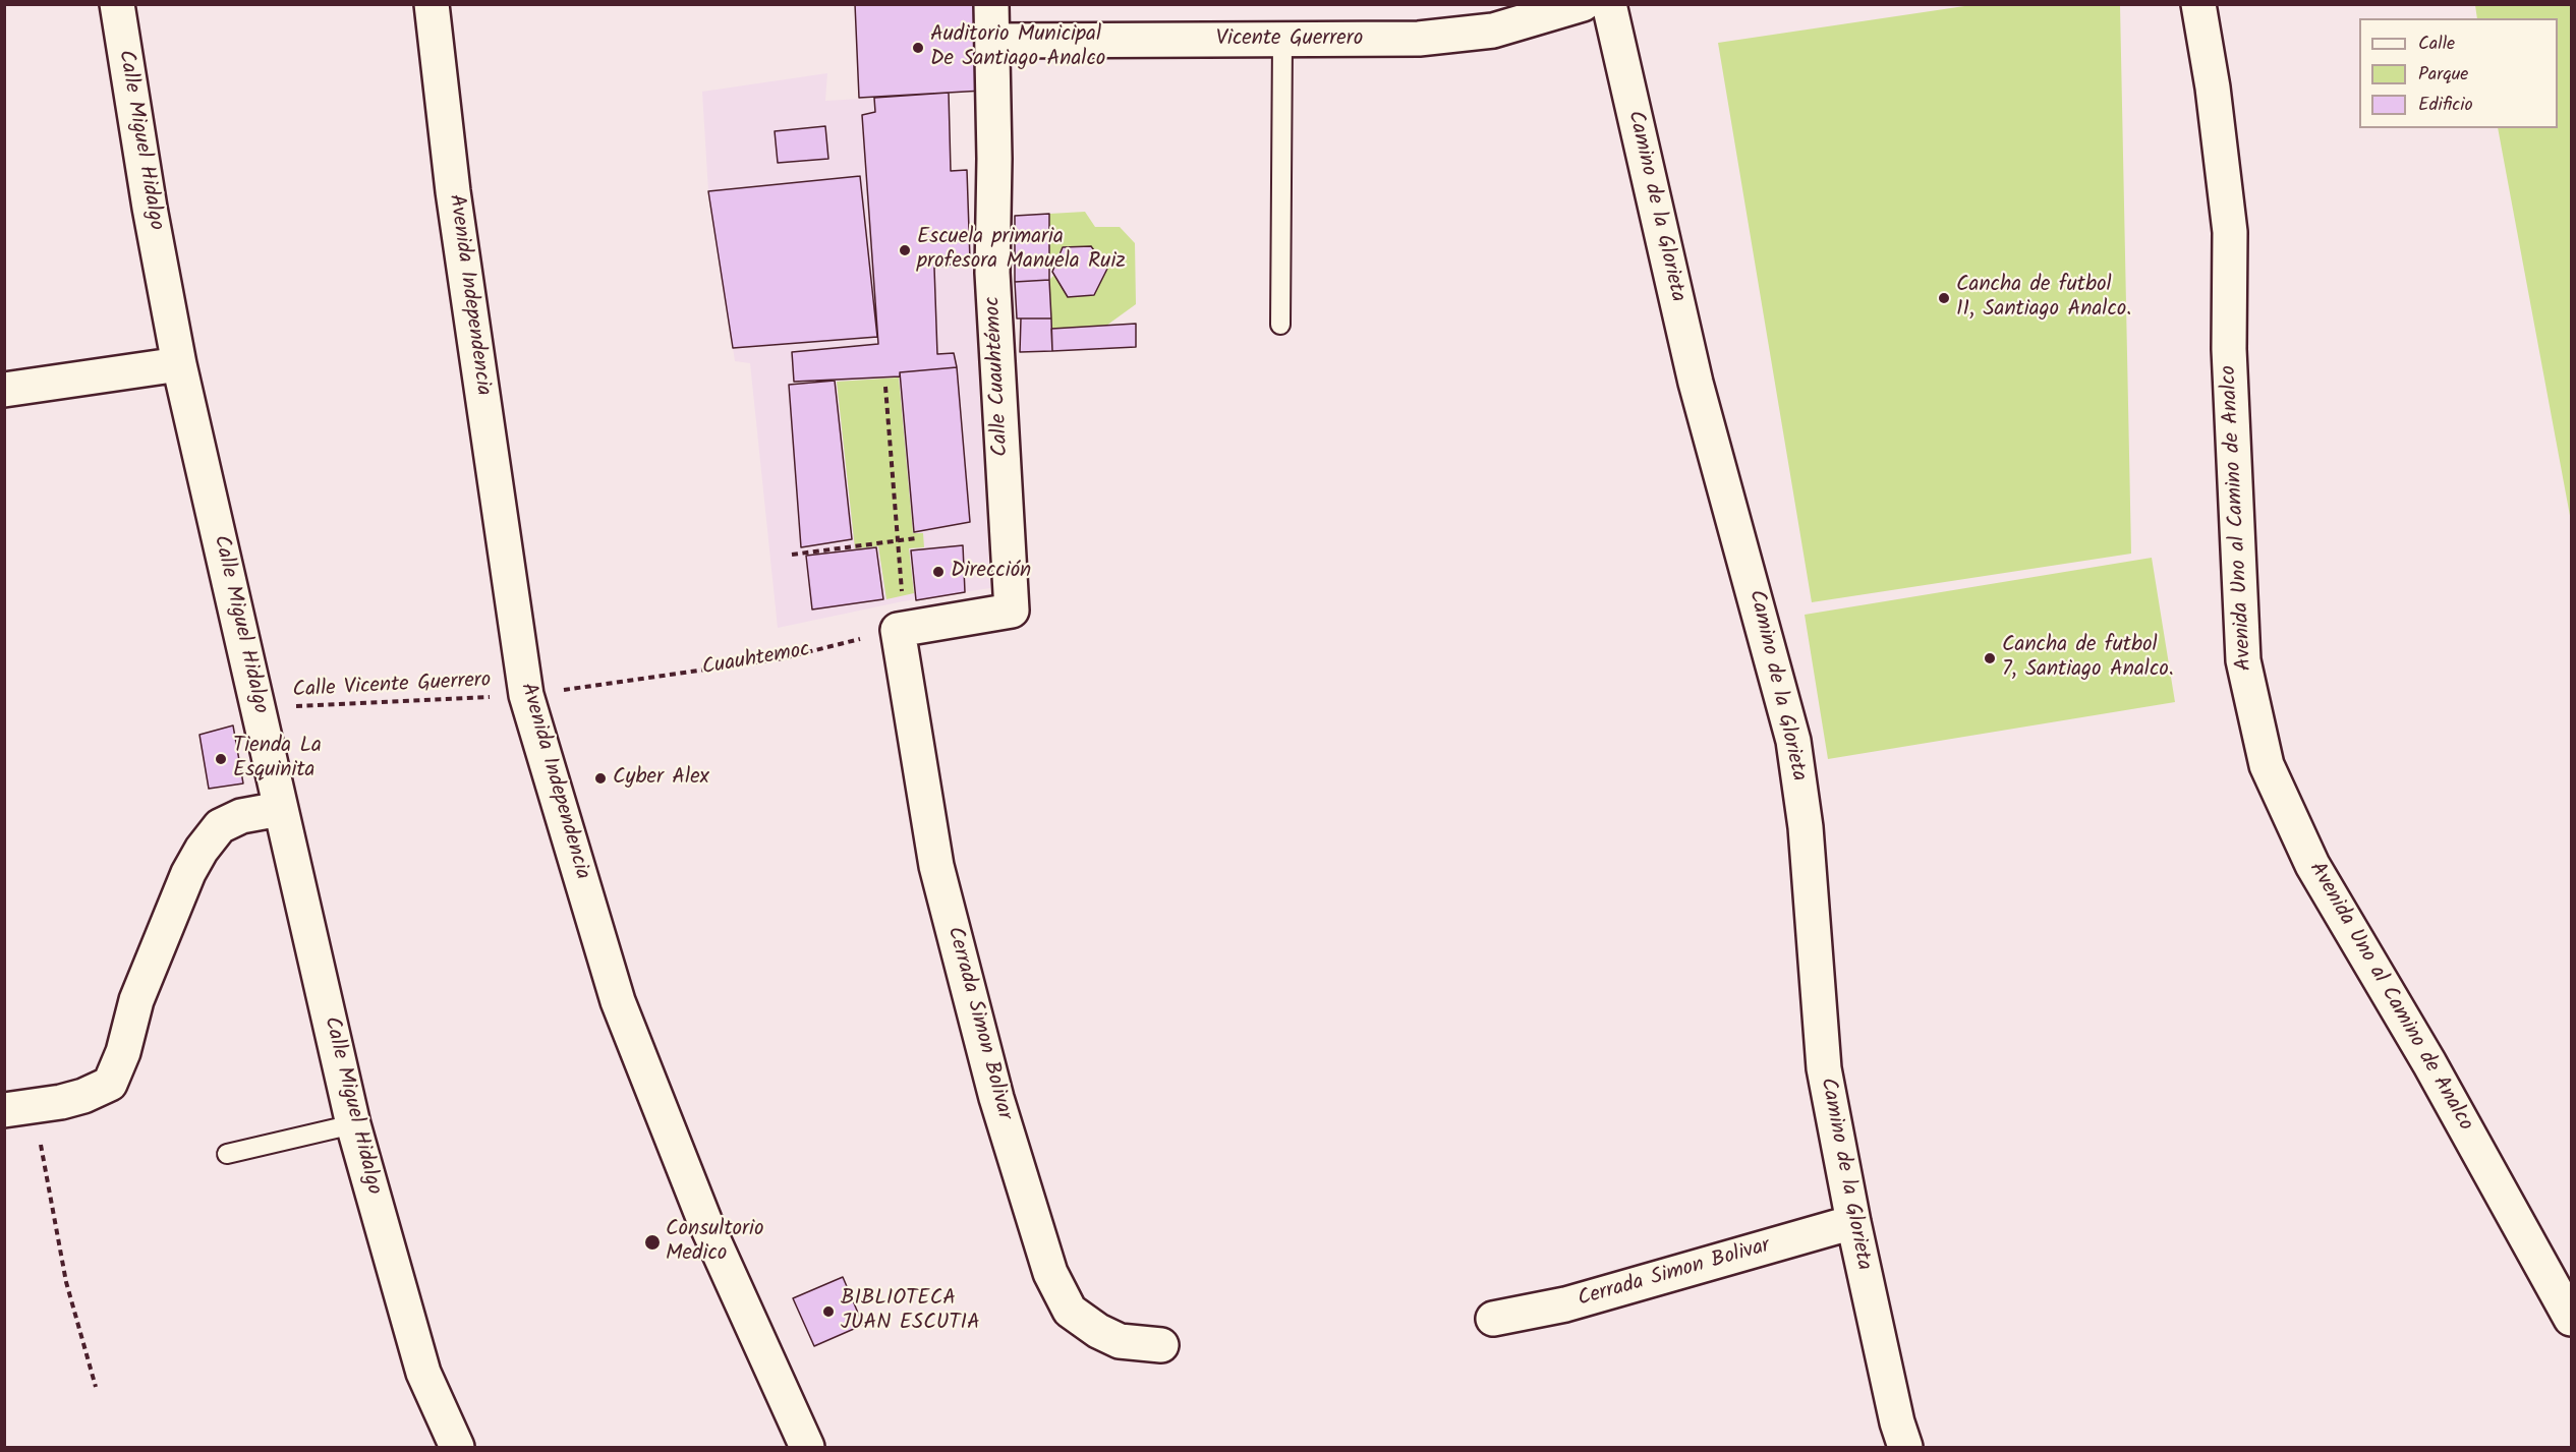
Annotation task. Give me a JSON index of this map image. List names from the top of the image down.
{
  "streets": {
    "street": [
      "Vicente Guerrero",
      "Calle Miguel Hidalgo",
      "Camino de la Glorieta",
      "Avenida Independencia",
      "Calle Cuauhtémoc",
      "Avenida Uno al Camino de Analco",
      "Cerrada Simon Bolivar"
    ],
    "path": ["Cuauhtemoc", "Calle Vicente Guerrero"]
  },
  "crossings": [
    ["Vicente Guerrero", "Calle Cuauhtémoc"],
    ["Calle Miguel Hidalgo", "Calle Vicente Guerrero"],
    ["Camino de la Glorieta", "Cerrada Simon Bolivar"],
    ["Avenida Independencia", "Cuauhtemoc"],
    ["Avenida Independencia", "Calle Vicente Guerrero"],
    ["Calle Cuauhtémoc", "Cuauhtemoc"],
    ["Calle Cuauhtémoc", "Cerrada Simon Bolivar"],
    ["Cuauhtemoc", "Calle Vicente Guerrero"],
    ["Cuauhtemoc", "Cerrada Simon Bolivar"]
  ],
  "places": [
    "Auditorio Municipal De Santiago Analco",
    "Escuela primaria profesora Manuela Ruiz",
    "Cancha de futbol 11, Santiago Analco.",
    "Dirección",
    "Cancha de futbol 7, Santiago Analco.",
    "Tienda La Esquinita",
    "Cyber Alex",
    "Consultorio Medico",
    "BIBLIOTECA JUAN ESCUTIA"
  ],
  "legend": ["Calle", "Parque", "Edificio"]
}
